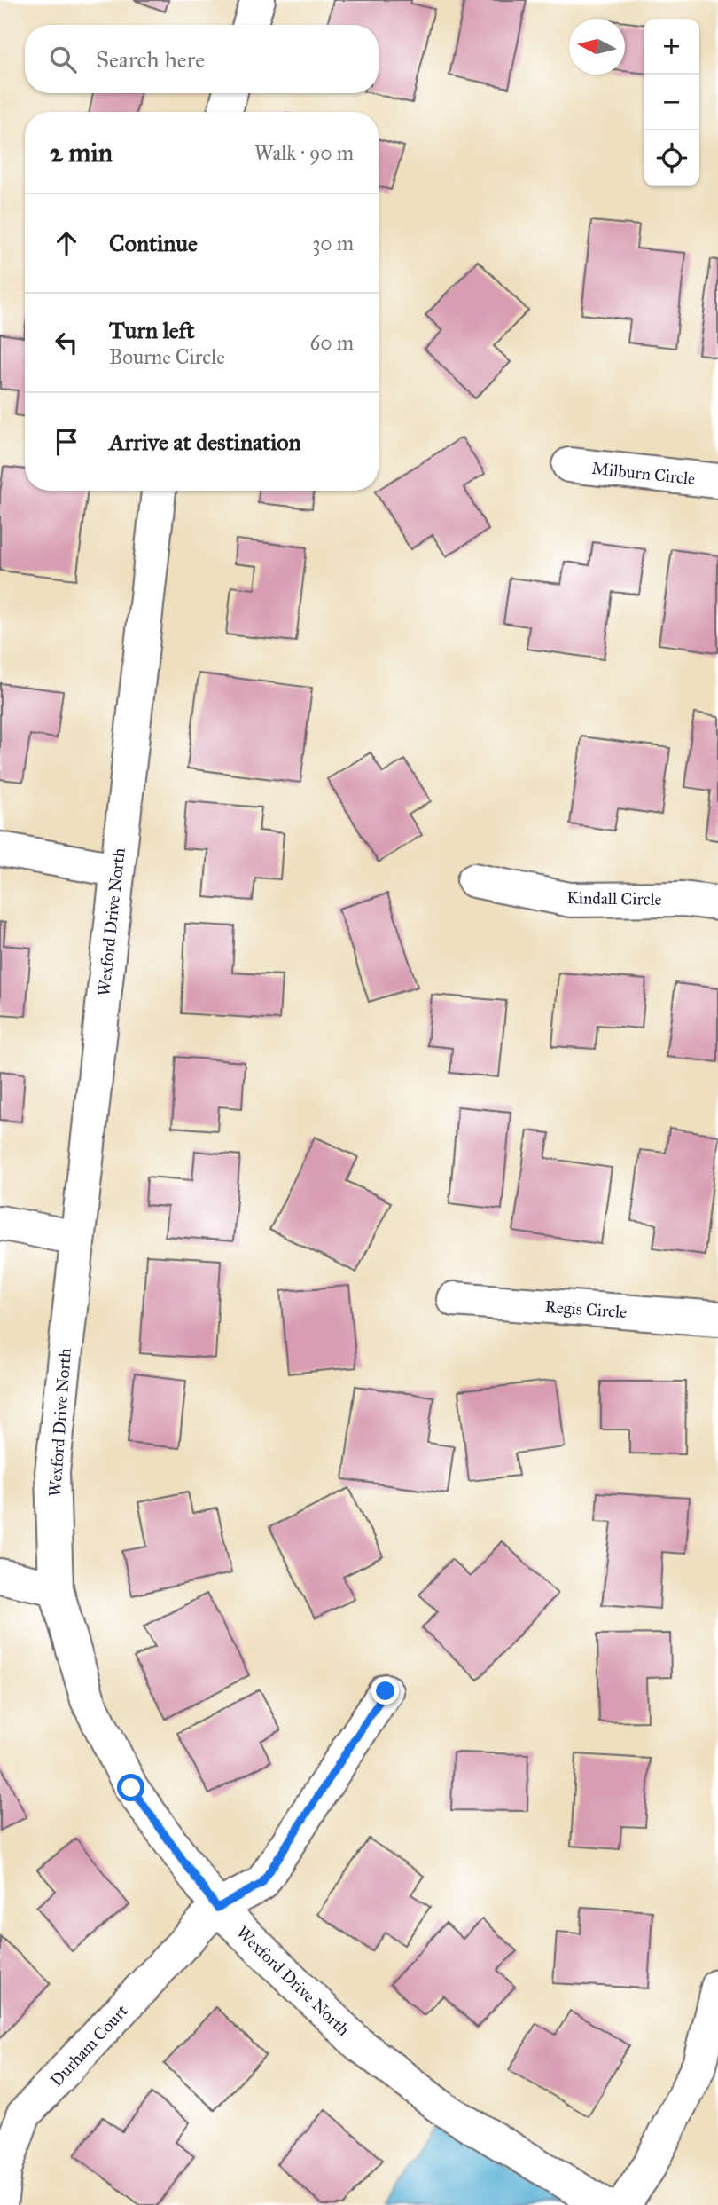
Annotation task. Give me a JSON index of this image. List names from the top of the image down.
{
  "streets": {
    "street": [
      "Milburn Circle",
      "Kindall Circle",
      "Wexford Drive North",
      "Regis Circle",
      "Durham Court"
    ]
  },
  "crossings": [
    ["Wexford Drive North", "Durham Court"]
  ],
  "north": "left",
  "page": {
    "map_buttons": ["+", "−"],
    "search": "Search here",
    "heading": ["2 min", "Walk · 90 m"],
    "list": [
      ["Continue", "30 m"],
      ["Turn left", "Bourne Circle", "60 m"],
      "Arrive at destination"
    ]
  }
}
